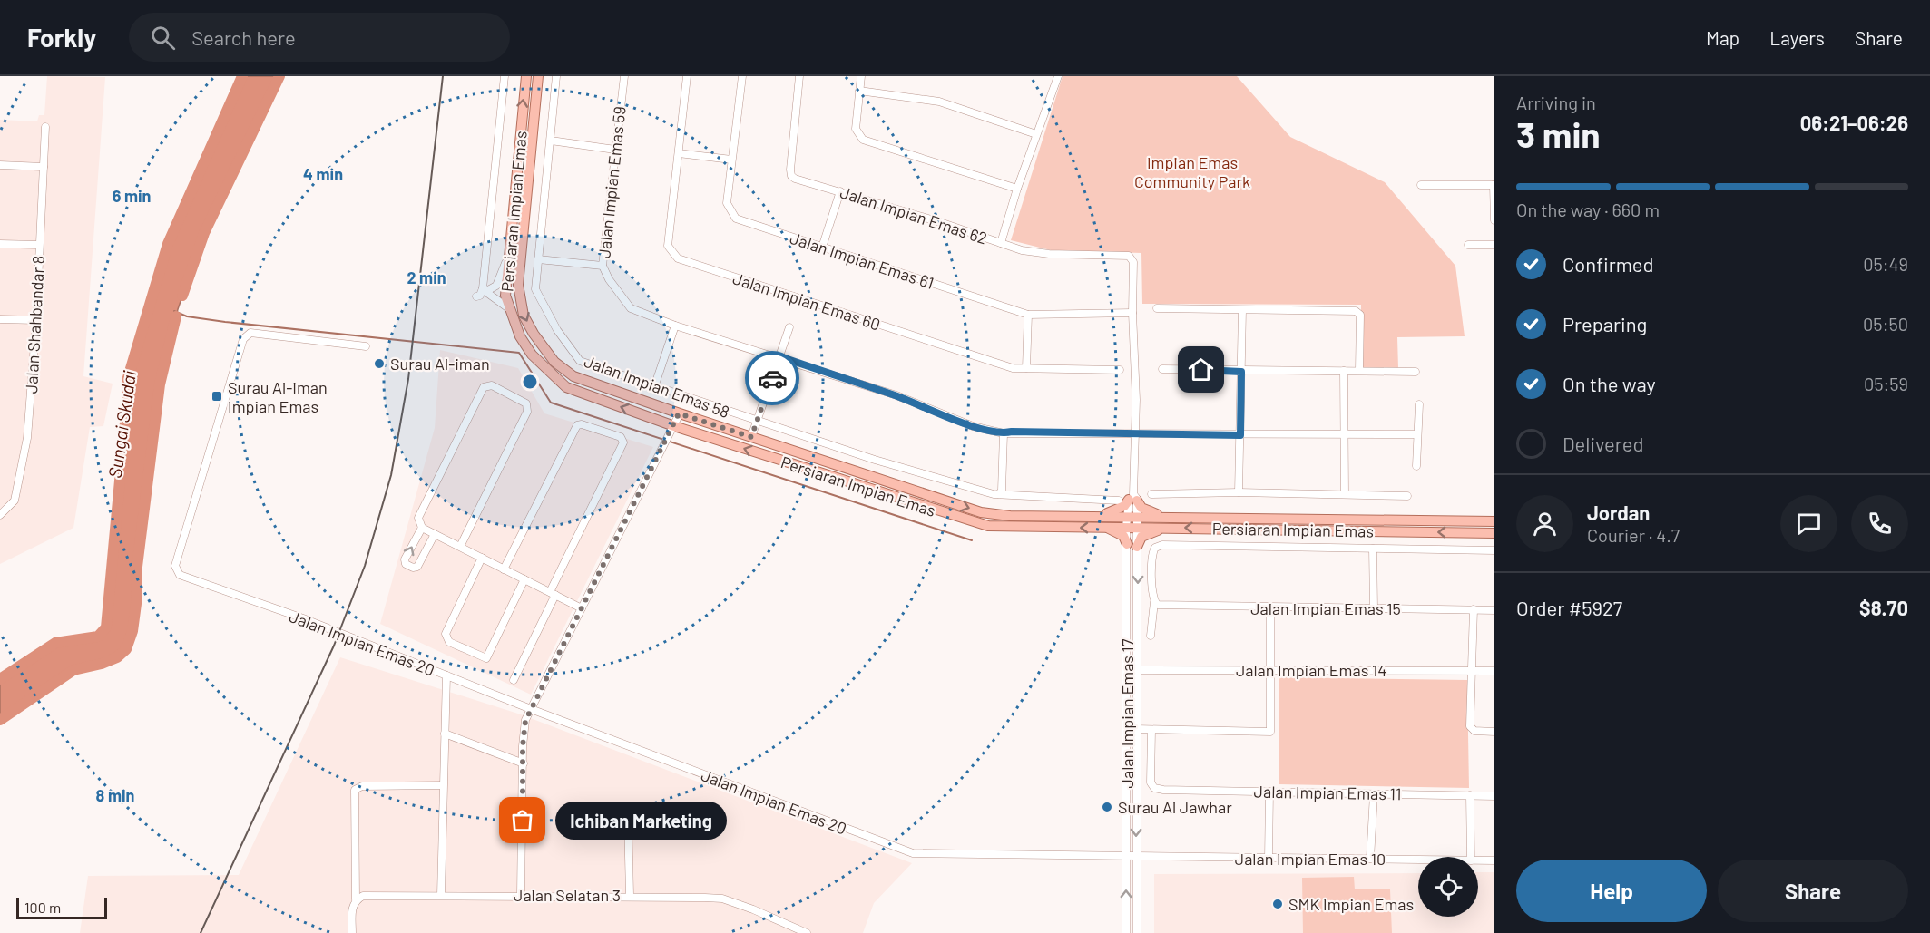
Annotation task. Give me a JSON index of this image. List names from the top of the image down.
{
  "streets": {
    "main road": ["Persiaran Impian Emas"],
    "street": [
      "Jalan Impian Emas 59",
      "Jalan Impian Emas 62",
      "Jalan Impian Emas 61",
      "Jalan Impian Emas 60",
      "Jalan Shahbandar 8",
      "Jalan Impian Emas 58",
      "Jalan Impian Emas 15",
      "Jalan Impian Emas 20",
      "Jalan Impian Emas 14",
      "Jalan Impian Emas 17",
      "Jalan Impian Emas 11",
      "Jalan Impian Emas 10",
      "Jalan Selatan 3"
    ]
  },
  "crossings": [
    ["Persiaran Impian Emas", "Jalan Impian Emas 17"],
    ["Jalan Impian Emas 62", "Jalan Impian Emas 61"],
    ["Jalan Impian Emas 20", "Jalan Impian Emas 17"],
    ["Jalan Impian Emas 20", "Jalan Impian Emas 10"],
    ["Jalan Impian Emas 14", "Jalan Impian Emas 17"],
    ["Jalan Impian Emas 17", "Jalan Impian Emas 10"]
  ],
  "water": ["Sungai Skudai"],
  "parks": ["Impian Emas Community Park"],
  "places": {
    "other": [
      "Surau Al-iman",
      "Surau Al Jawhar",
      "Ichiban Marketing",
      "SMK Impian Emas"
    ],
    "transit": ["Surau Al-Iman Impian Emas"]
  },
  "scale_bar": "100 m",
  "page": {
    "header": "Forkly",
    "search": "Search here",
    "nav": ["Map", "Layers", "Share"],
    "heading": ["3 min", "Arriving in", "06:21–06:26"],
    "panel": [
      "Jordan",
      "Courier · 4.7",
      "Order #5927",
      "$8.70"
    ],
    "bar": "On the way · 660 m",
    "list": [
      ["Confirmed", "05:49"],
      ["Preparing", "05:50"],
      ["On the way", "05:59"],
      "Delivered"
    ],
    "bubble": "Ichiban Marketing",
    "buttons": ["Help", "Share"],
    "scale": "100 m"
  },
  "rings": [
    "4 min",
    "6 min",
    "2 min",
    "8 min"
  ]
}
